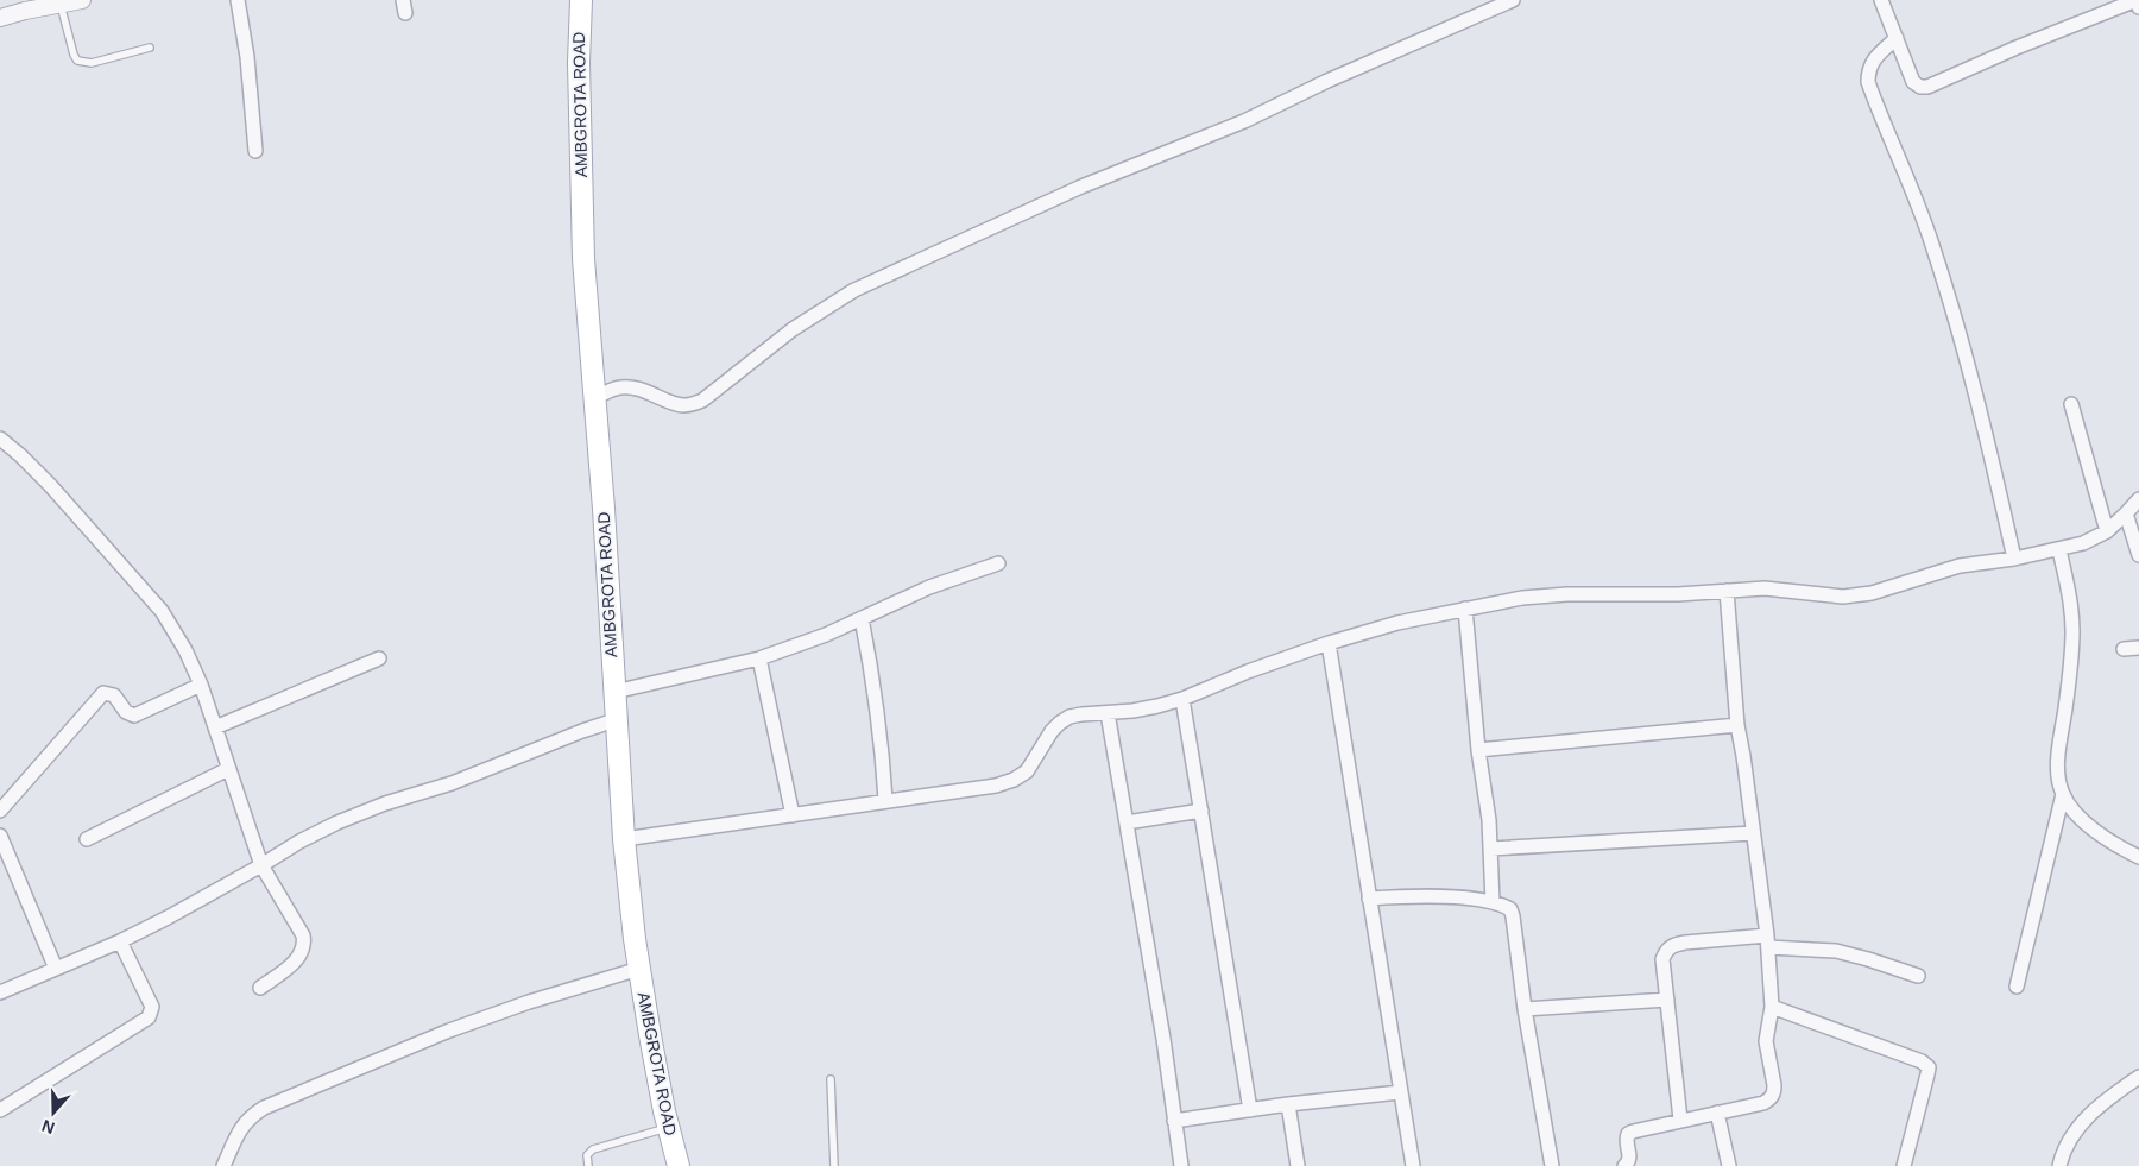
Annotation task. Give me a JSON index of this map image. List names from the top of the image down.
{
  "streets": {
    "main road": ["AMBGROTA ROAD"]
  },
  "north": "bottom"
}
